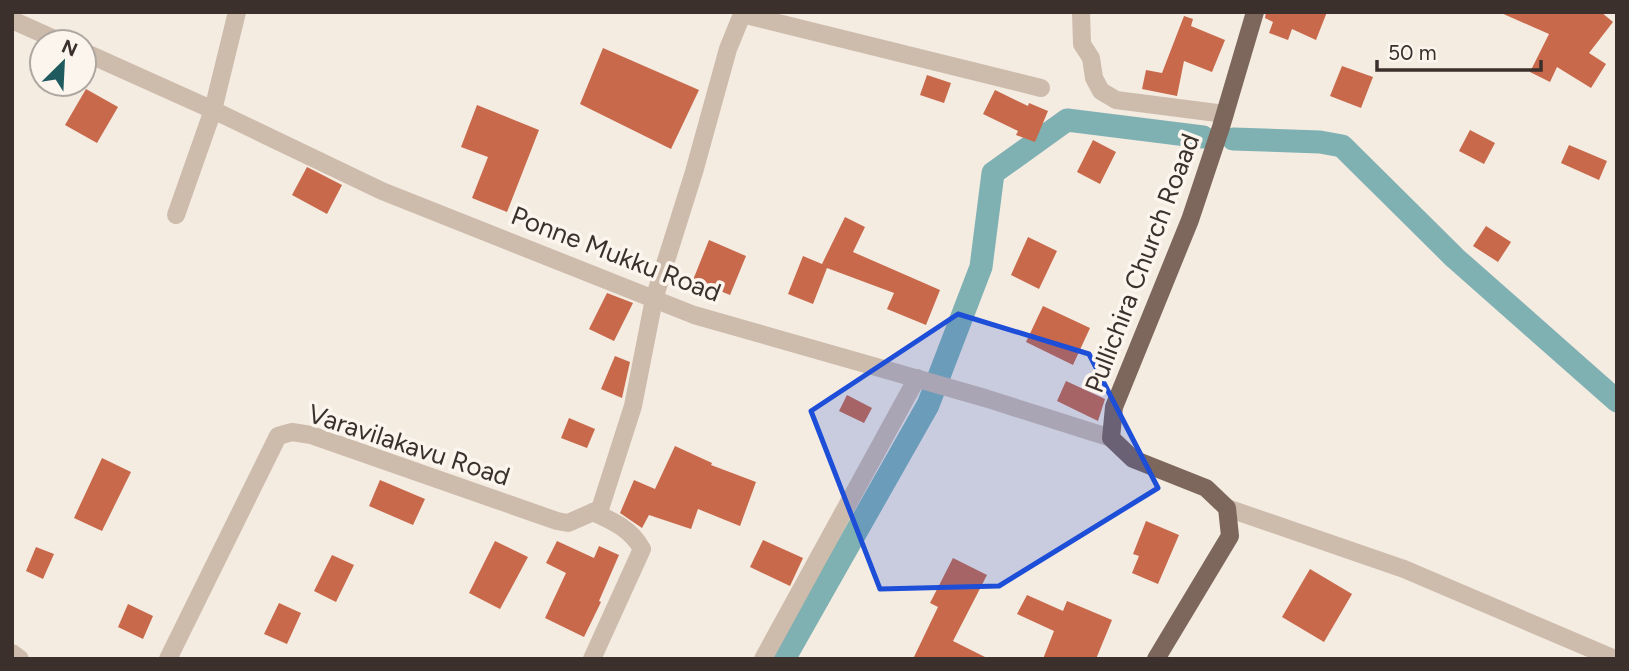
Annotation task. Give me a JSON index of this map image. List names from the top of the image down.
{
  "streets": {
    "main road": ["Pullichira Church Roaad"],
    "street": ["Ponne Mukku Road", "Varavilakavu Road"]
  },
  "crossings": [
    ["Ponne Mukku Road", "Pullichira Church Roaad"]
  ],
  "scale_bar": "50 m",
  "north": "top right"
}
